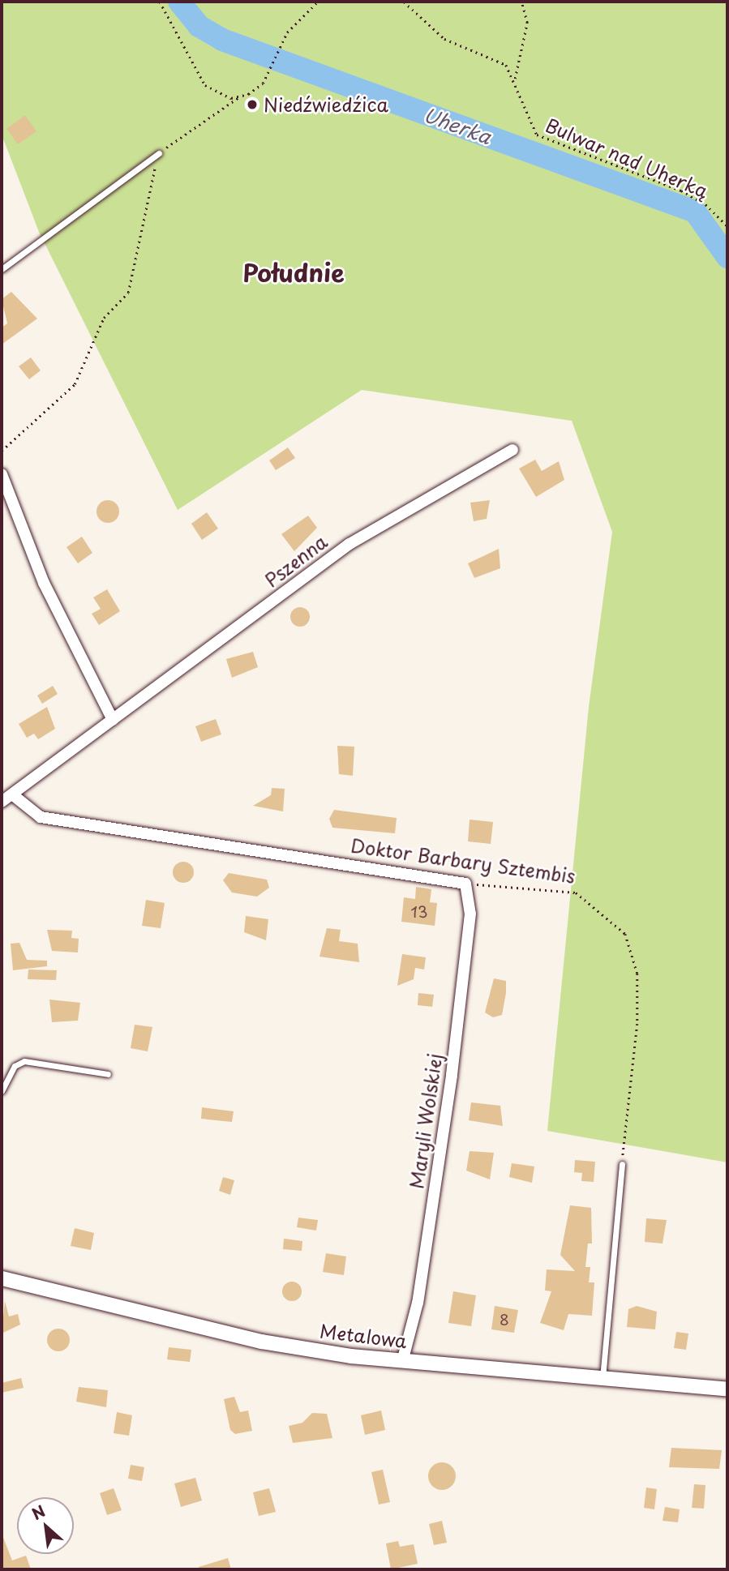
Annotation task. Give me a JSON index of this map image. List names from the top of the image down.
{
  "streets": {
    "street": [
      "Pszenna",
      "Doktor Barbary Sztembis",
      "Maryli Wolskiej",
      "Metalowa"
    ],
    "path": ["Bulwar nad Uherką"]
  },
  "crossings": [
    ["Pszenna", "Doktor Barbary Sztembis"],
    ["Doktor Barbary Sztembis", "Maryli Wolskiej"],
    ["Maryli Wolskiej", "Metalowa"]
  ],
  "districts": ["Południe"],
  "water": ["Uherka"],
  "places": ["Niedźwiedźica"],
  "house_numbers": ["13", "8"],
  "north": "top left"
}
